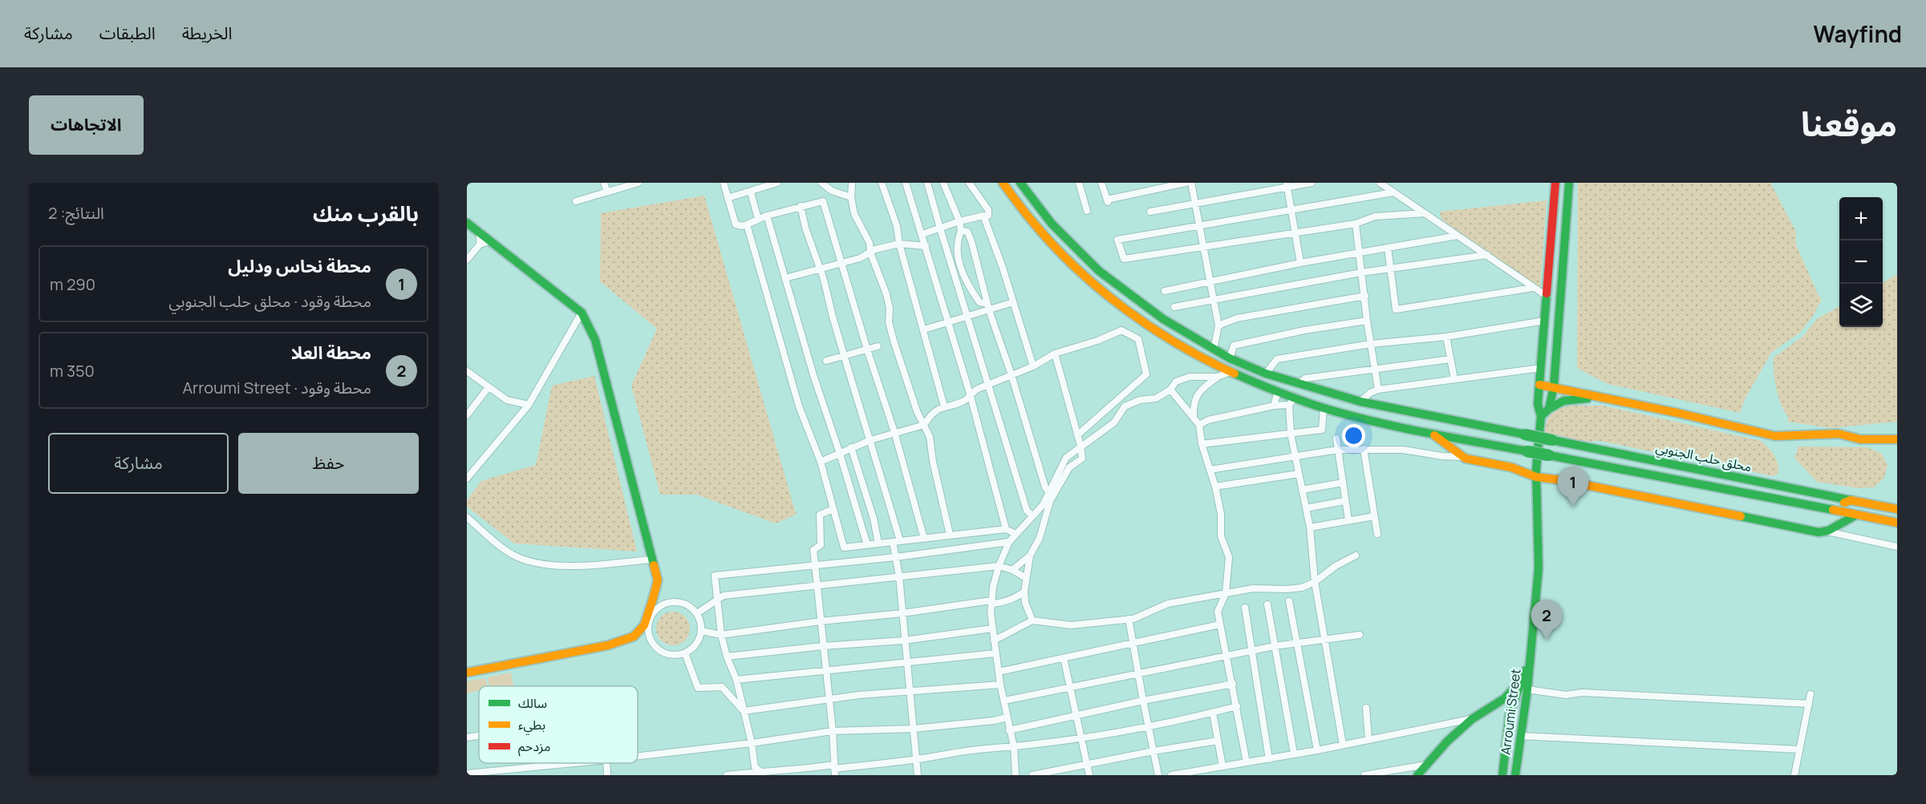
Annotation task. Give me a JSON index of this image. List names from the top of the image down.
{
  "streets": {
    "main road": ["محلق حلب الجنوبي", "Arroumi Street"]
  },
  "legend": ["سالك", "بطيء", "مزدحم"],
  "page": {
    "header": "Wayfind",
    "nav": ["الخريطة", "الطبقات", "مشاركة"],
    "title": "موقعنا",
    "buttons": [
      "الاتجاهات",
      ["حفظ", "مشاركة"]
    ],
    "heading": ["بالقرب منك", "النتائج: 2"],
    "map_buttons": ["+", "−"],
    "list": [
      {
        "mark": "1",
        "name": "محطة نحاس ودليل",
        "note": "محطة وقود · محلق حلب الجنوبي",
        "value": "290 m"
      },
      {
        "mark": "2",
        "name": "محطة العلا",
        "note": "محطة وقود · Arroumi Street",
        "value": "350 m"
      }
    ],
    "pins": ["1", "2"]
  }
}
